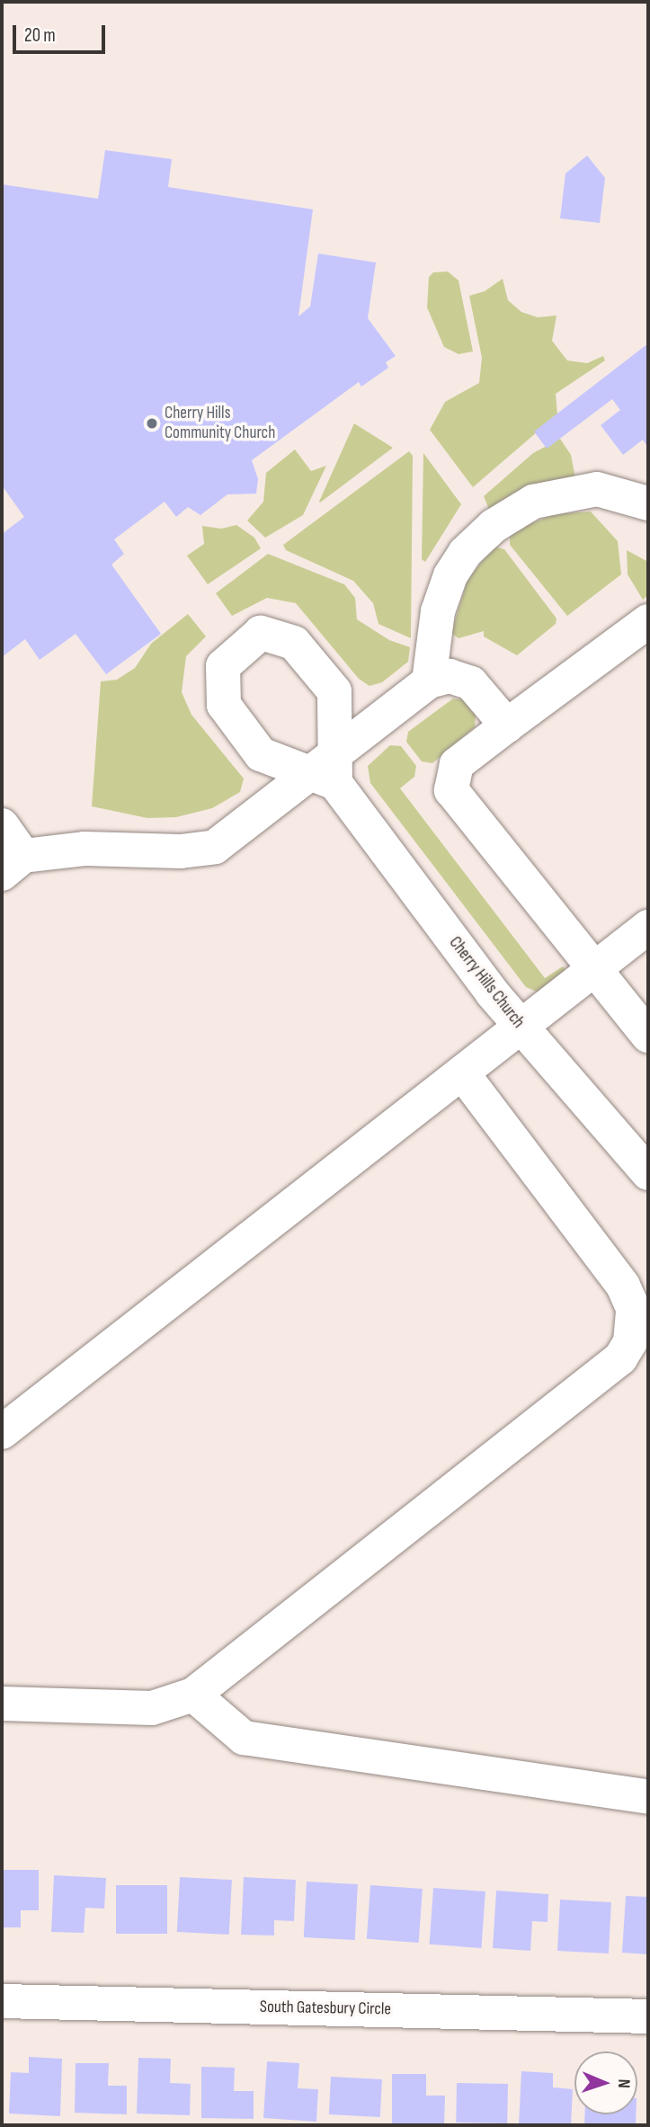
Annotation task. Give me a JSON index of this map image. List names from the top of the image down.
{
  "streets": {
    "street": ["Cherry Hills Church", "South Gatesbury Circle"]
  },
  "places": ["Cherry Hills Community Church"],
  "scale_bar": "20 m",
  "north": "right"
}
